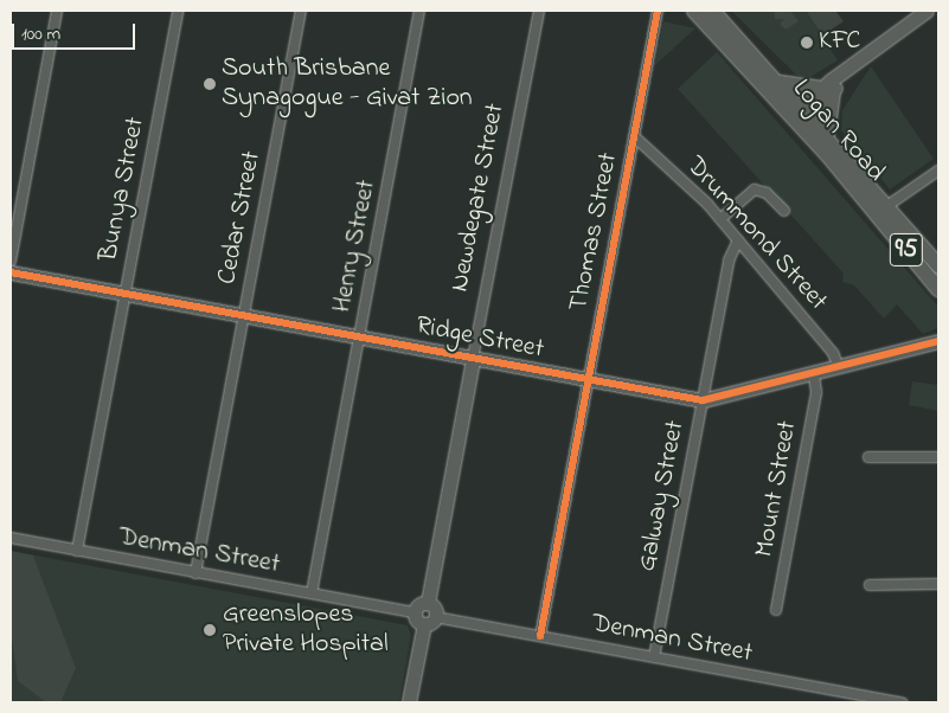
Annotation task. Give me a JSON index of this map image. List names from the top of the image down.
{
  "streets": {
    "main road": ["Logan Road", "95"],
    "street": [
      "Bunya Street",
      "Newdegate Street",
      "Cedar Street",
      "Thomas Street",
      "Drummond Street",
      "Henry Street",
      "Ridge Street",
      "Mount Street",
      "Galway Street",
      "Denman Street"
    ]
  },
  "crossings": [
    ["Bunya Street", "Ridge Street"],
    ["Bunya Street", "Denman Street"],
    ["Newdegate Street", "Ridge Street"],
    ["Cedar Street", "Ridge Street"],
    ["Cedar Street", "Denman Street"],
    ["Thomas Street", "Drummond Street"],
    ["Thomas Street", "Ridge Street"],
    ["Thomas Street", "Denman Street"],
    ["Drummond Street", "Ridge Street"],
    ["Drummond Street", "Galway Street"],
    ["Henry Street", "Ridge Street"],
    ["Henry Street", "Denman Street"],
    ["Ridge Street", "Mount Street"],
    ["Ridge Street", "Galway Street"],
    ["Galway Street", "Denman Street"]
  ],
  "places": ["KFC", "South Brisbane Synagogue - Givat Zion", "Greenslopes Private Hospital"],
  "scale_bar": "100 m"
}
